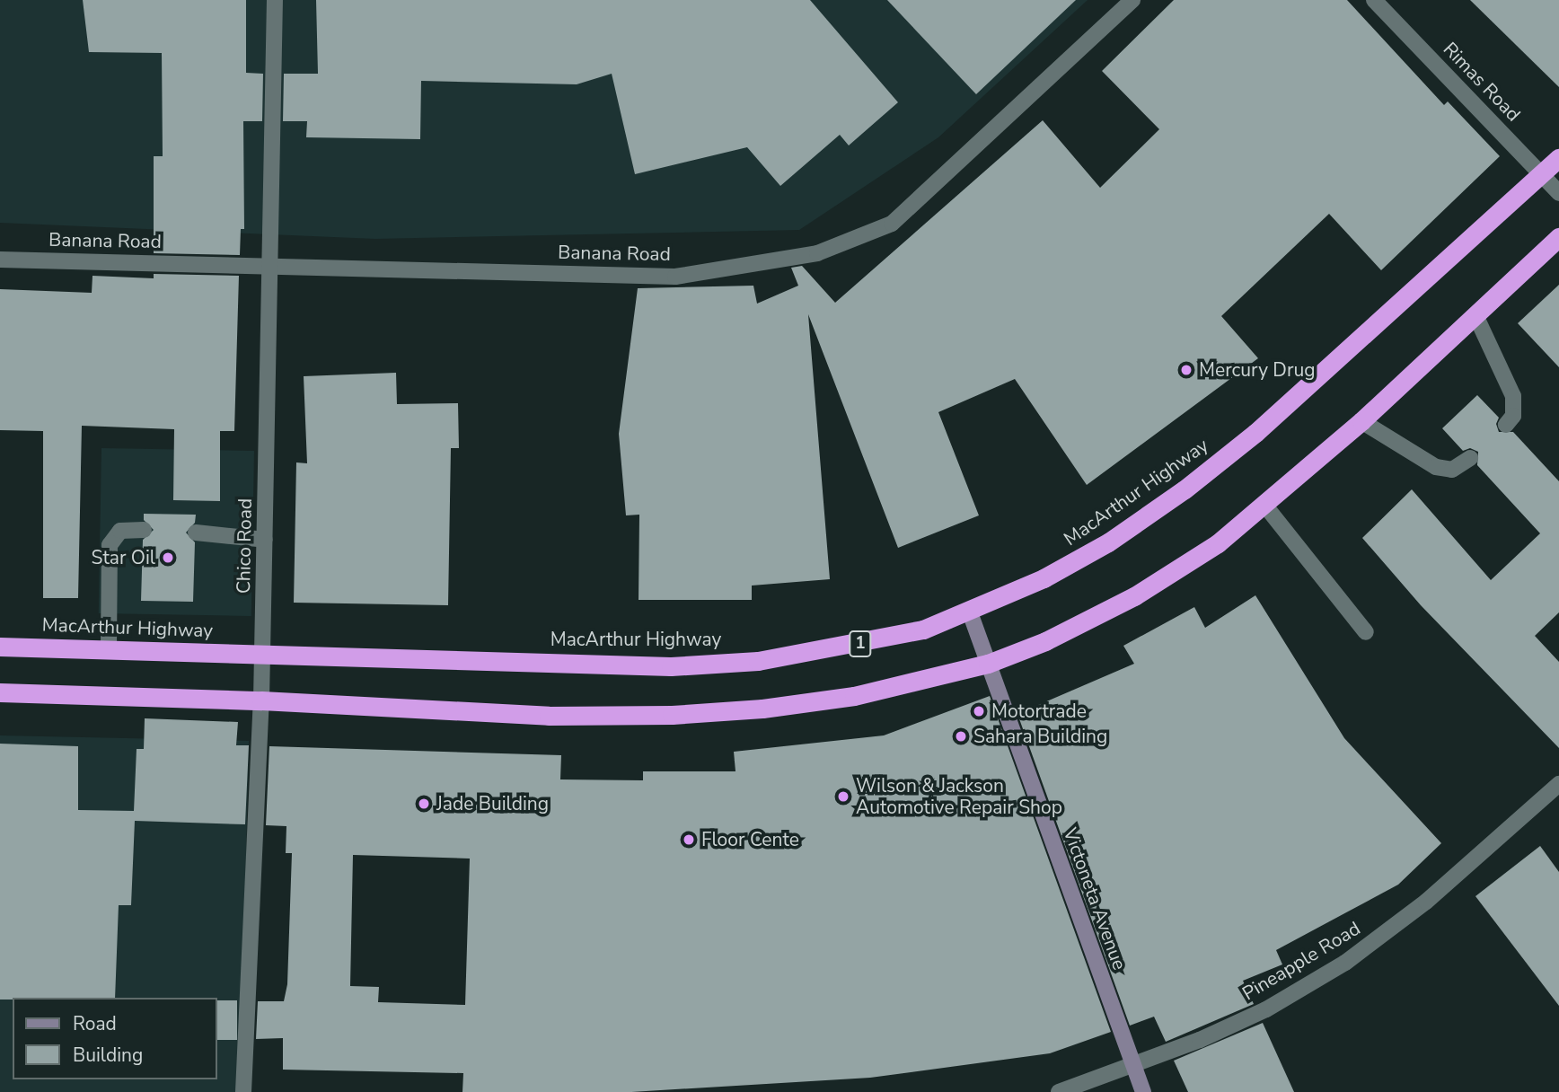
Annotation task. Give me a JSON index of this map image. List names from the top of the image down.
{
  "streets": {
    "highway": ["MacArthur Highway", "1"],
    "main road": ["Victoneta Avenue"],
    "street": [
      "Rimas Road",
      "Banana Road",
      "Chico Road",
      "Pineapple Road"
    ]
  },
  "crossings": [
    ["Rimas Road", "MacArthur Highway"],
    ["Banana Road", "Chico Road"],
    ["MacArthur Highway", "Chico Road"],
    ["MacArthur Highway", "Victoneta Avenue"],
    ["Victoneta Avenue", "Pineapple Road"]
  ],
  "places": [
    "Mercury Drug",
    "Star Oil",
    "Motortrade",
    "Sahara Building",
    "Wilson & Jackson Automotive Repair Shop",
    "Jade Building",
    "Floor Cente"
  ],
  "legend": ["Road", "Building"]
}
